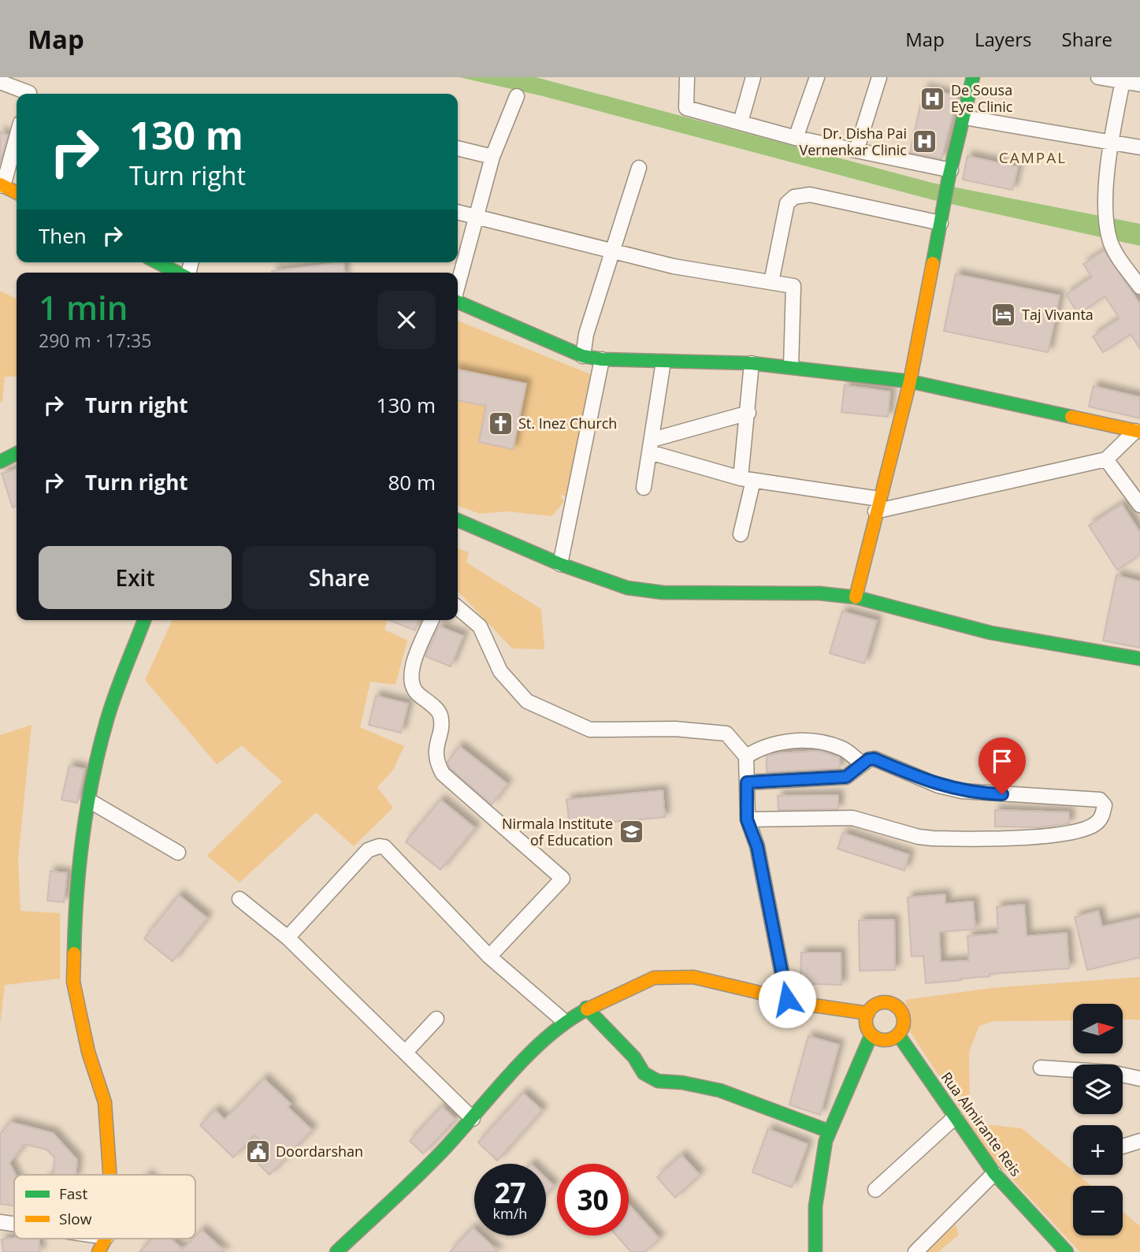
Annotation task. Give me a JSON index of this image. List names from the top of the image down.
{
  "streets": {
    "main road": ["Rua Almirante Reis"]
  },
  "districts": ["CAMPAL"],
  "places": {
    "hospital": ["De Sousa Eye Clinic", "Dr. Disha Pai Vernenkar Clinic"],
    "hotel": ["Taj Vivanta"],
    "church": ["St. Inez Church"],
    "school or university": ["Nirmala Institute of Education"],
    "public building": ["Doordarshan"]
  },
  "legend": ["Fast", "Slow"],
  "north": "right",
  "page": {
    "header": "Map",
    "nav": ["Map", "Layers", "Share"],
    "turn": ["130 m", "Turn right"],
    "then": "Then",
    "heading": ["1 min", "290 m · 17:35"],
    "list": [
      {
        "name": "Turn right",
        "value": "130 m"
      },
      {
        "name": "Turn right",
        "value": "80 m"
      }
    ],
    "buttons": ["Exit", "Share"],
    "map_buttons": ["+", "−"],
    "speed": "27 km/h",
    "limit": "30"
  }
}
